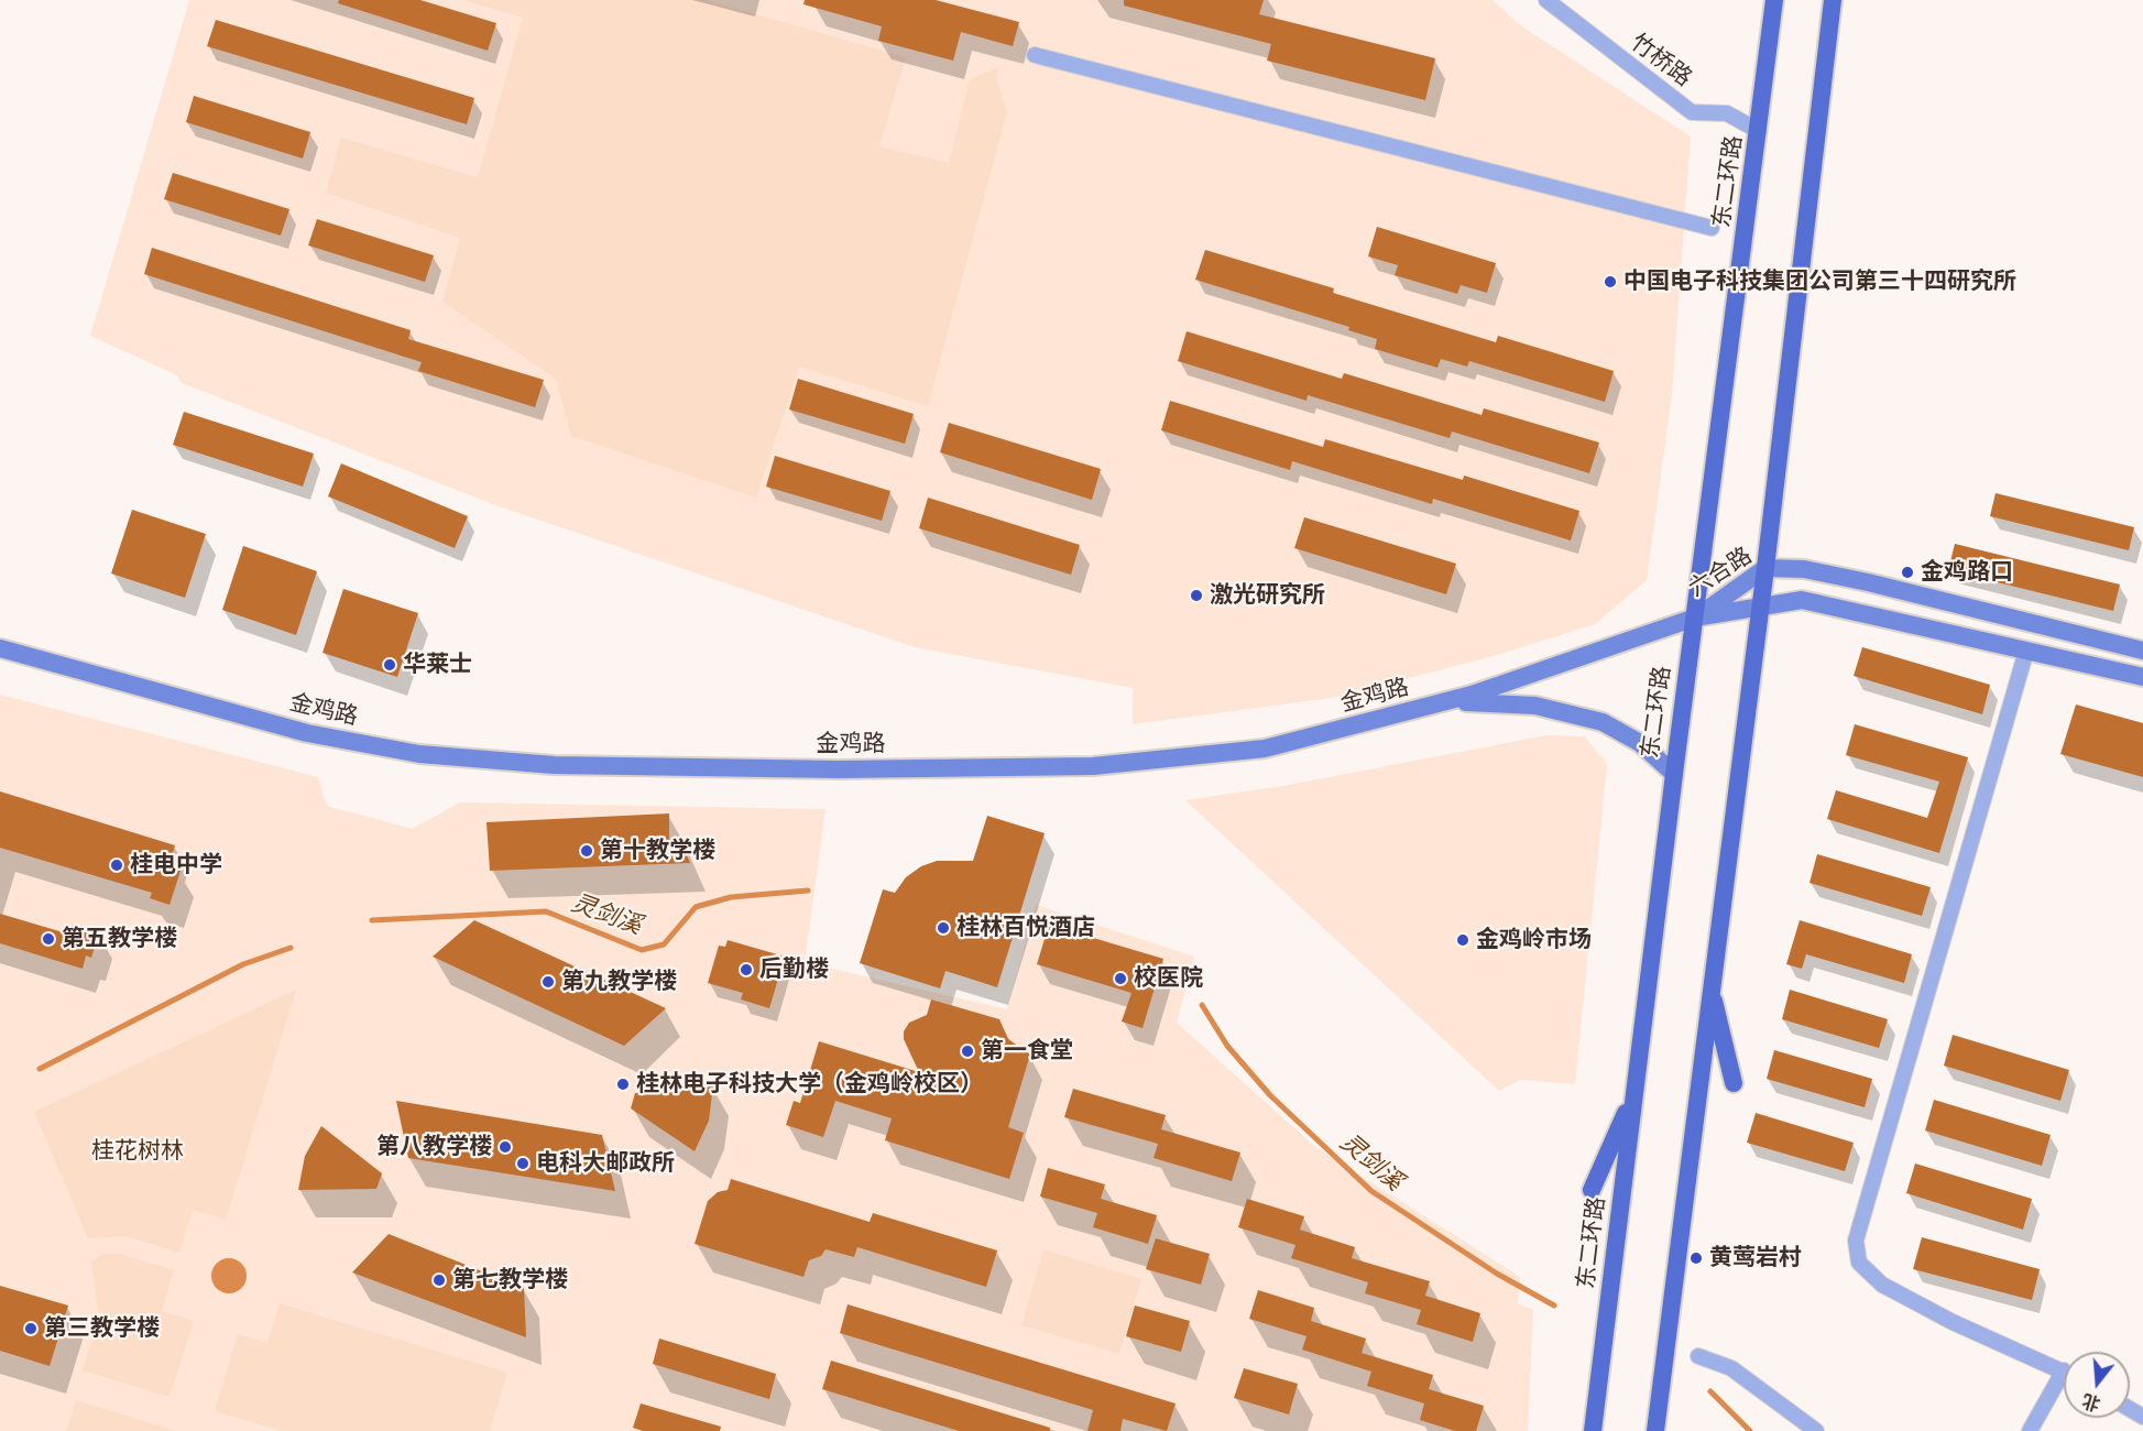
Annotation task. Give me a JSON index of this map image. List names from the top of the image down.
{
  "streets": {
    "main road": ["东二环路", "六合路", "金鸡路"],
    "street": ["竹桥路"]
  },
  "crossings": [
    ["竹桥路", "东二环路"],
    ["东二环路", "六合路"],
    ["东二环路", "金鸡路"],
    ["六合路", "金鸡路"]
  ],
  "water": ["灵剑溪"],
  "parks": ["桂花树林"],
  "places": [
    "中国电子科技集团公司第三十四研究所",
    "金鸡路口",
    "激光研究所",
    "华莱士",
    "第十教学楼",
    "桂电中学",
    "桂林百悦酒店",
    "第五教学楼",
    "金鸡岭市场",
    "后勤楼",
    "校医院",
    "第九教学楼",
    "第一食堂",
    "桂林电子科技大学（金鸡岭校区）",
    "第八教学楼",
    "电科大邮政所",
    "黄莺岩村",
    "第七教学楼",
    "第三教学楼"
  ],
  "north": "bottom"
}
